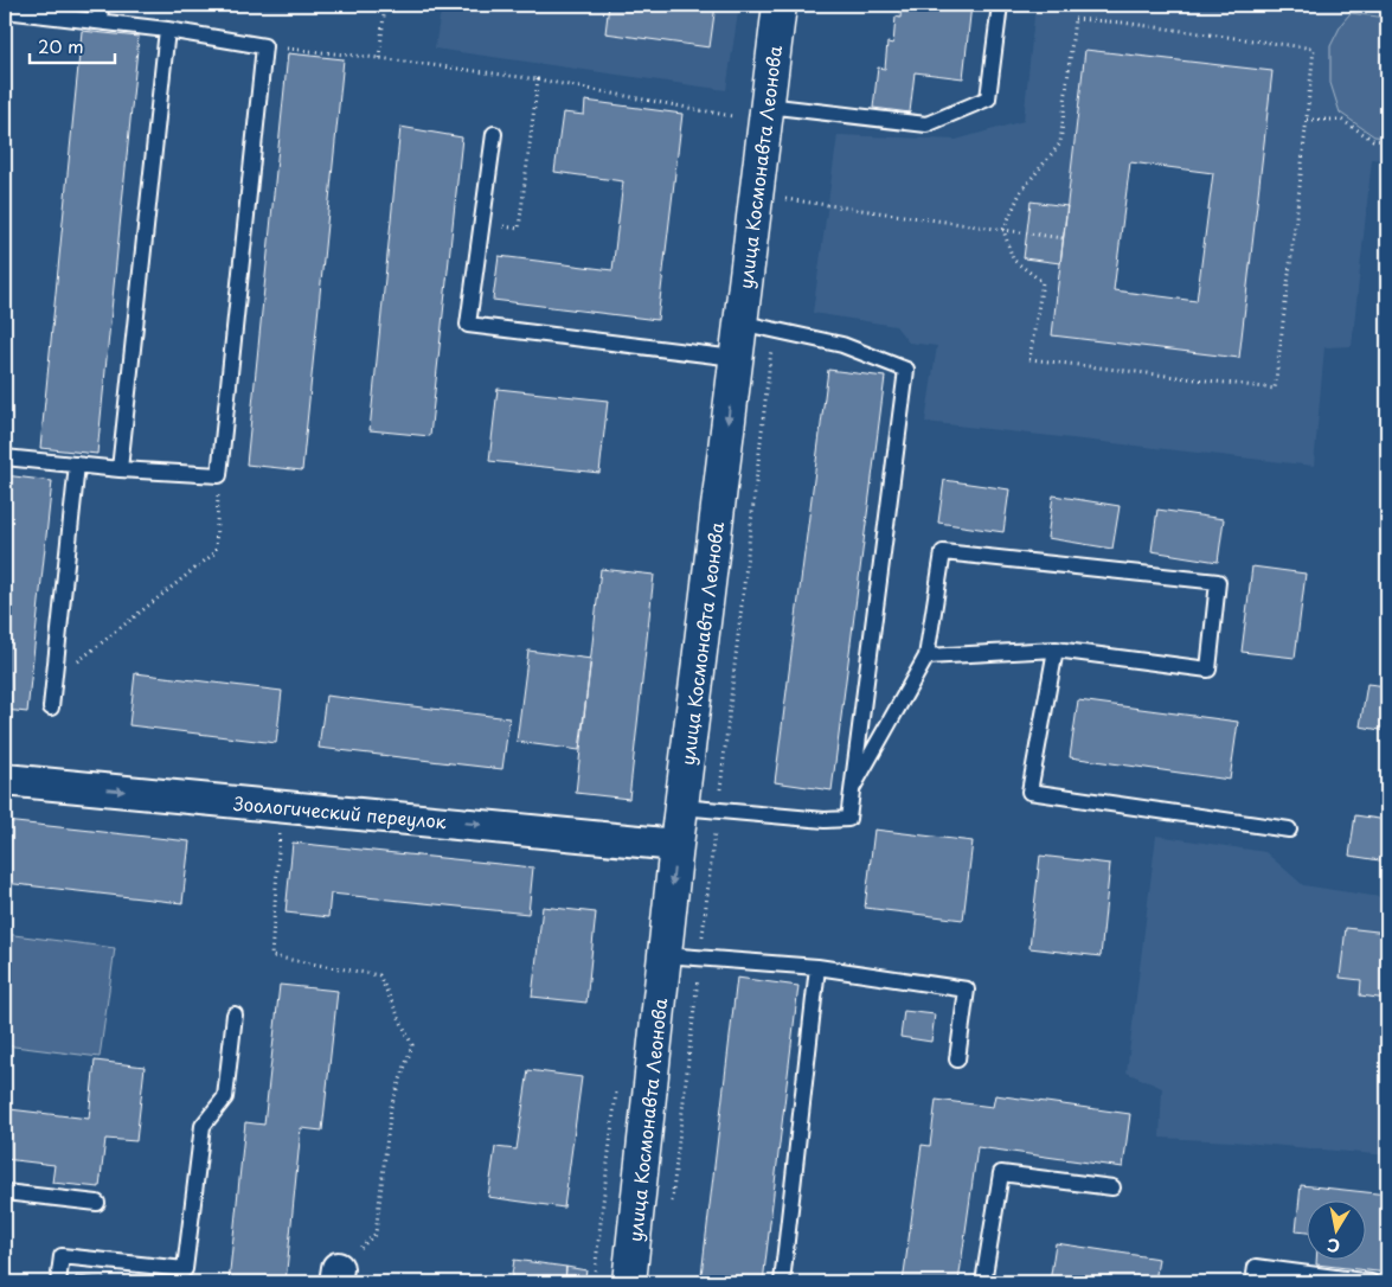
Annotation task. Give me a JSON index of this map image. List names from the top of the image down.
{
  "streets": {
    "main road": ["улица Космонавта Леонова"],
    "street": ["Зоологический переулок"]
  },
  "crossings": [
    ["улица Космонавта Леонова", "Зоологический переулок"]
  ],
  "one_way": ["улица Космонавта Леонова", "Зоологический переулок"],
  "scale_bar": "20 m",
  "north": "bottom"
}
